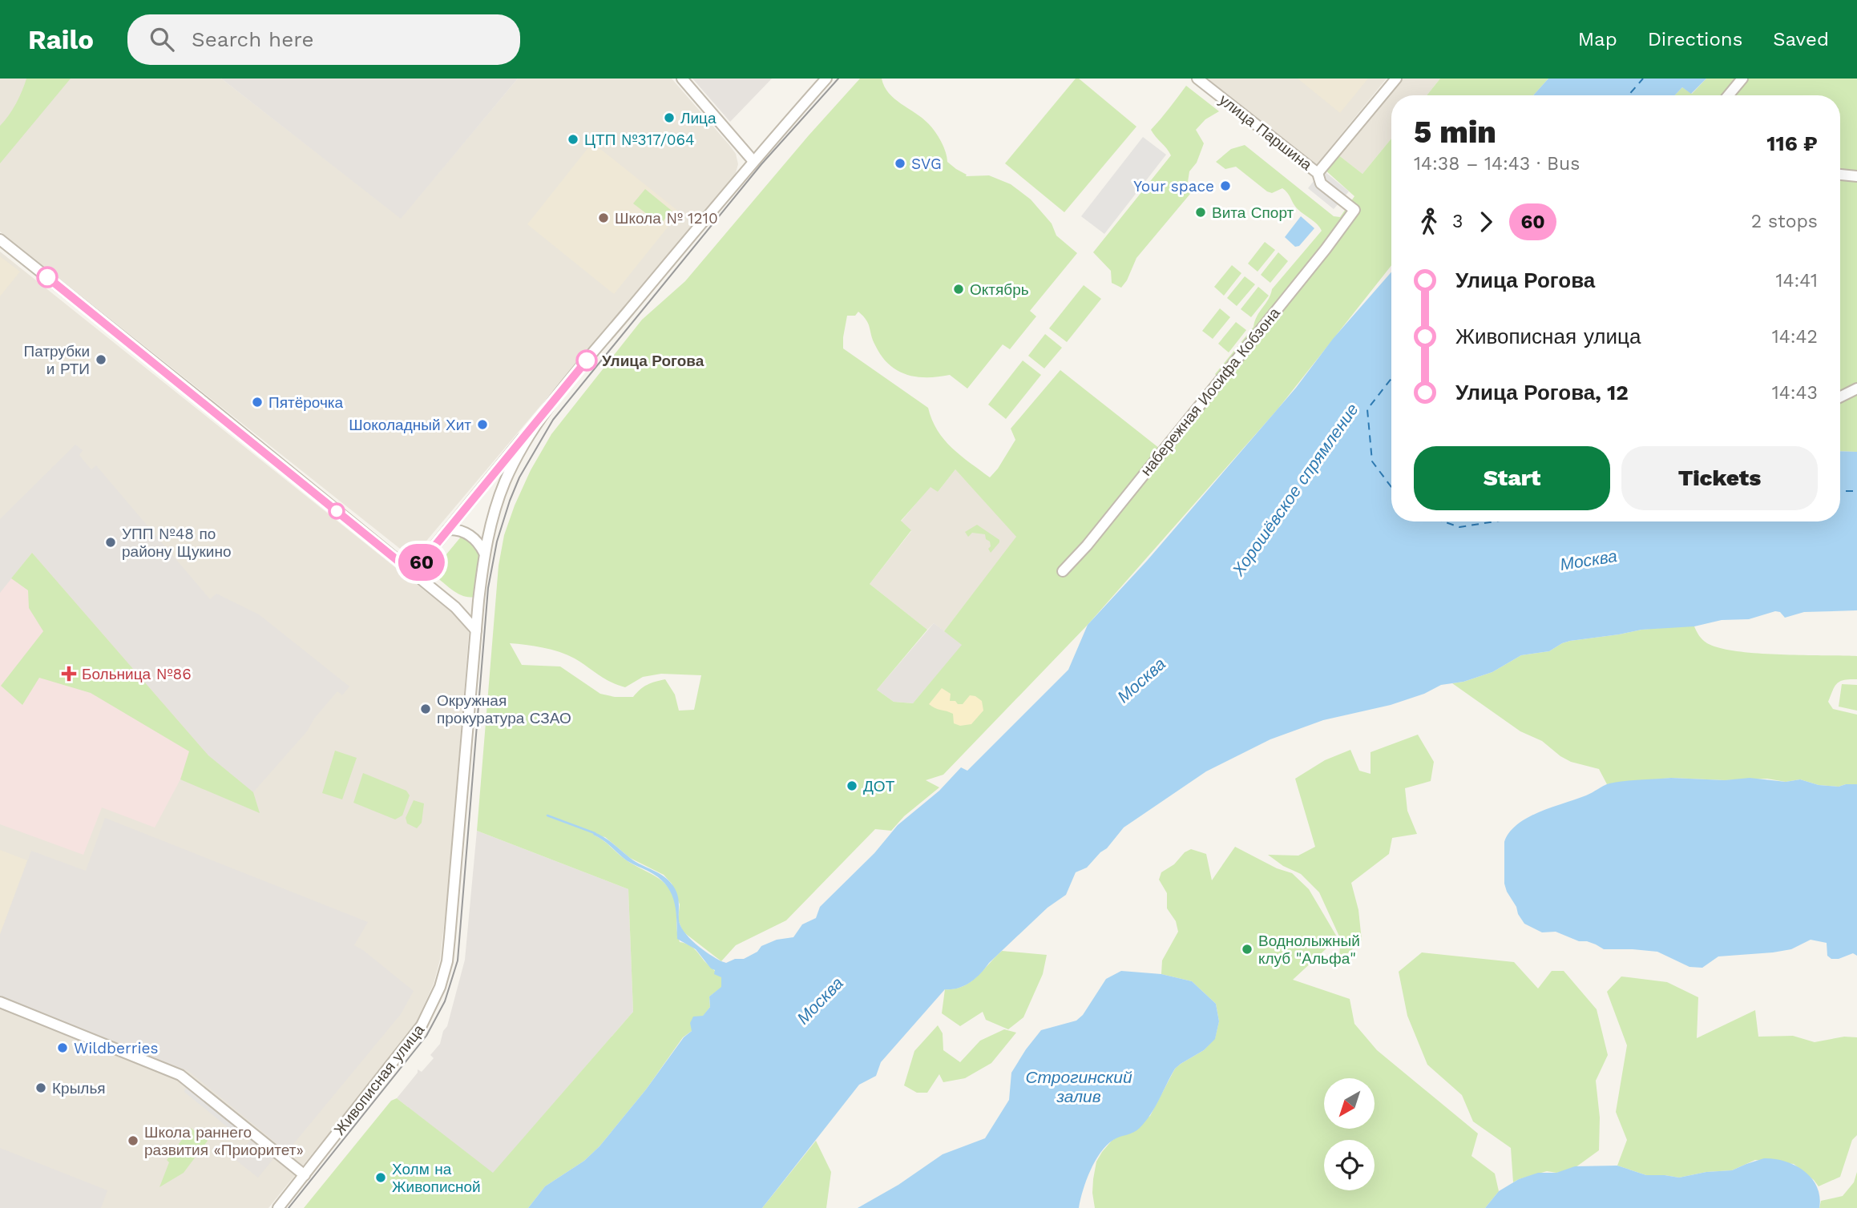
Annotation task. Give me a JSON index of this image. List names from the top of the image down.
{
  "streets": {
    "street": ["улица Паршина", "набережная Иосифа Кобзона", "Живописная улица"]
  },
  "crossings": [
    ["улица Паршина", "набережная Иосифа Кобзона"]
  ],
  "water": ["Хорошёвское спрямление", "Москва", "Строгинский залив"],
  "places": {
    "other": [
      "Лица",
      "ЦТП №317/064",
      "SVG",
      "Your space",
      "Вита Спорт",
      "Школа № 1210",
      "Октябрь",
      "Патрубки и РТИ",
      "Улица Рогова",
      "Пятёрочка",
      "Шоколадный Хит",
      "УПП №48 по району Щукино",
      "Окружная прокуратура СЗАО",
      "ДОТ",
      "Воднолыжный клуб \"Альфа\"",
      "Wildberries",
      "Крылья",
      "Школа раннего развития «Приоритет»",
      "Холм на Живописной"
    ],
    "health": ["Больница №86"]
  },
  "lines": ["bus line 60"],
  "north": "bottom left",
  "page": {
    "header": "Railo",
    "search": "Search here",
    "nav": ["Map", "Directions", "Saved"],
    "on_map": "60",
    "heading": ["5 min", "14:38 – 14:43 · Bus", "116 ₽"],
    "legs": ["3", "60", "2 stops"],
    "list": [
      {
        "name": "Улица Рогова",
        "value": "14:41"
      },
      {
        "name": "Живописная улица",
        "value": "14:42"
      },
      {
        "name": "Улица Рогова, 12",
        "value": "14:43"
      }
    ],
    "buttons": ["Start", "Tickets"]
  }
}
